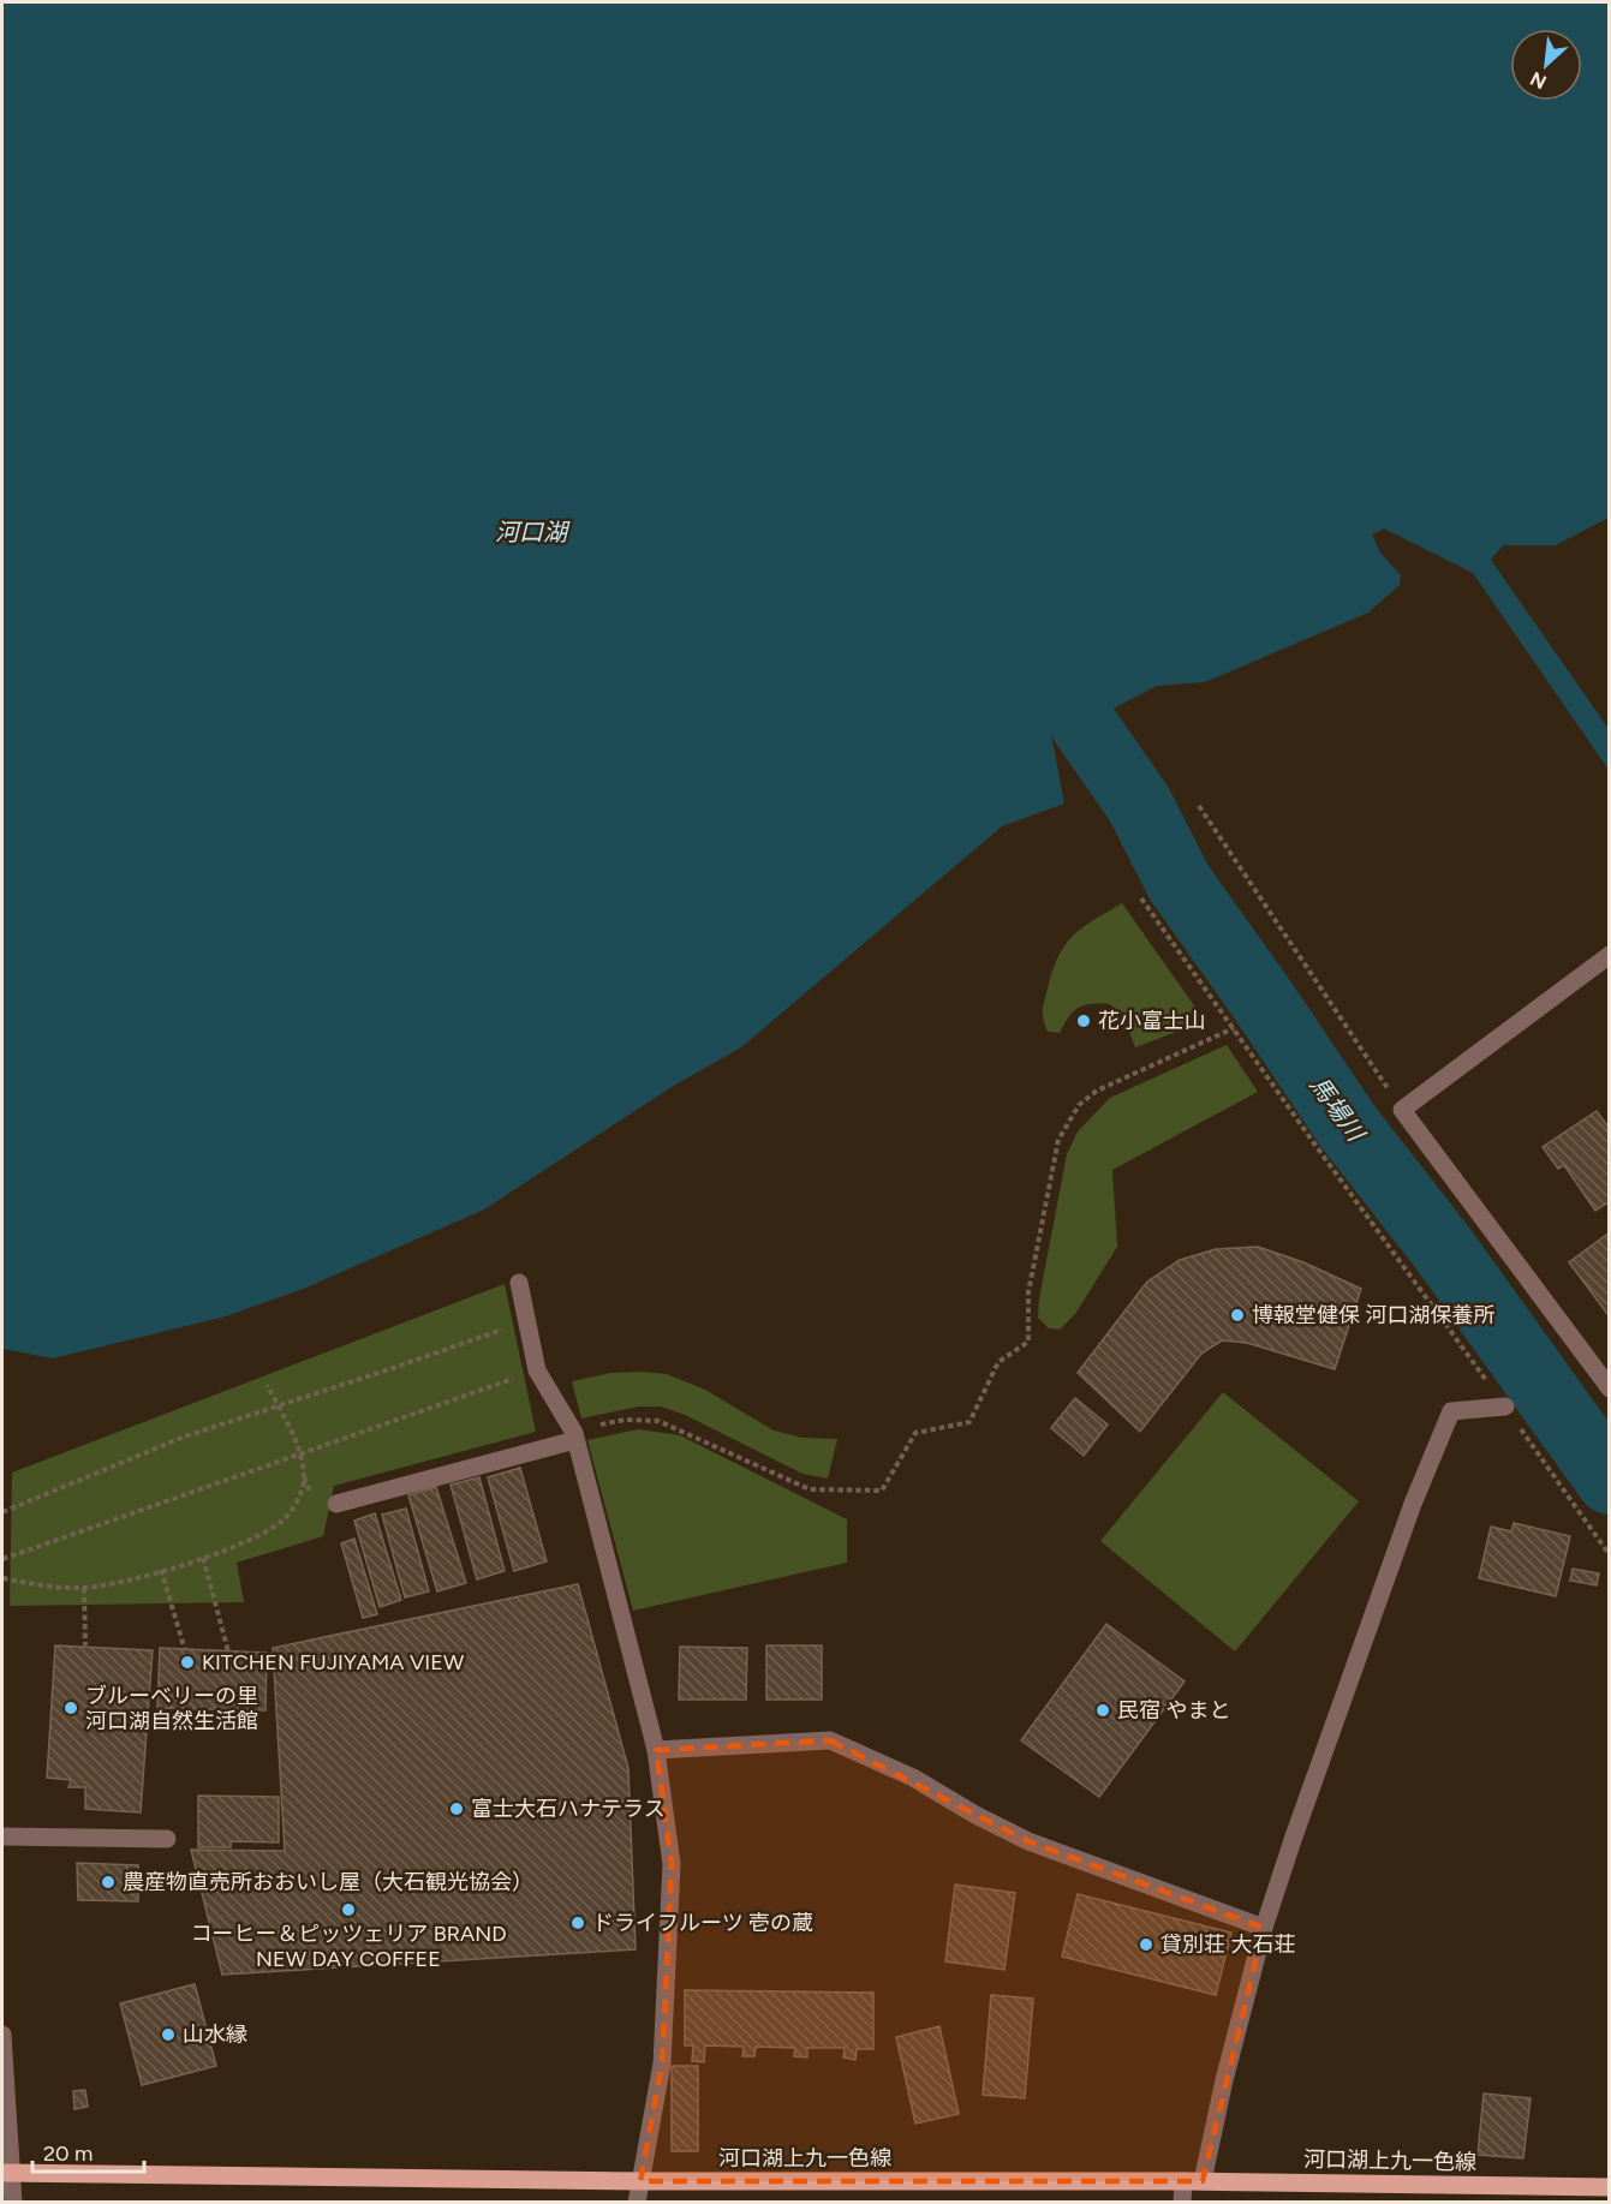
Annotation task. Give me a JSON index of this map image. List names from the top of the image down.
{
  "streets": {
    "main road": ["河口湖上九一色線"]
  },
  "water": ["河口湖", "馬場川"],
  "places": [
    "花小富士山",
    "博報堂健保 河口湖保養所",
    "KITCHEN FUJIYAMA VIEW",
    "ブルーベリーの里 河口湖自然生活館",
    "民宿 やまと",
    "富士大石ハナテラス",
    "農産物直売所おおいし屋（大石観光協会）",
    "コーヒー＆ピッツェリア BRAND NEW DAY COFFEE",
    "ドライフルーツ 壱の蔵",
    "貸別荘 大石荘",
    "山水縁"
  ],
  "scale_bar": "20 m",
  "north": "bottom left"
}
